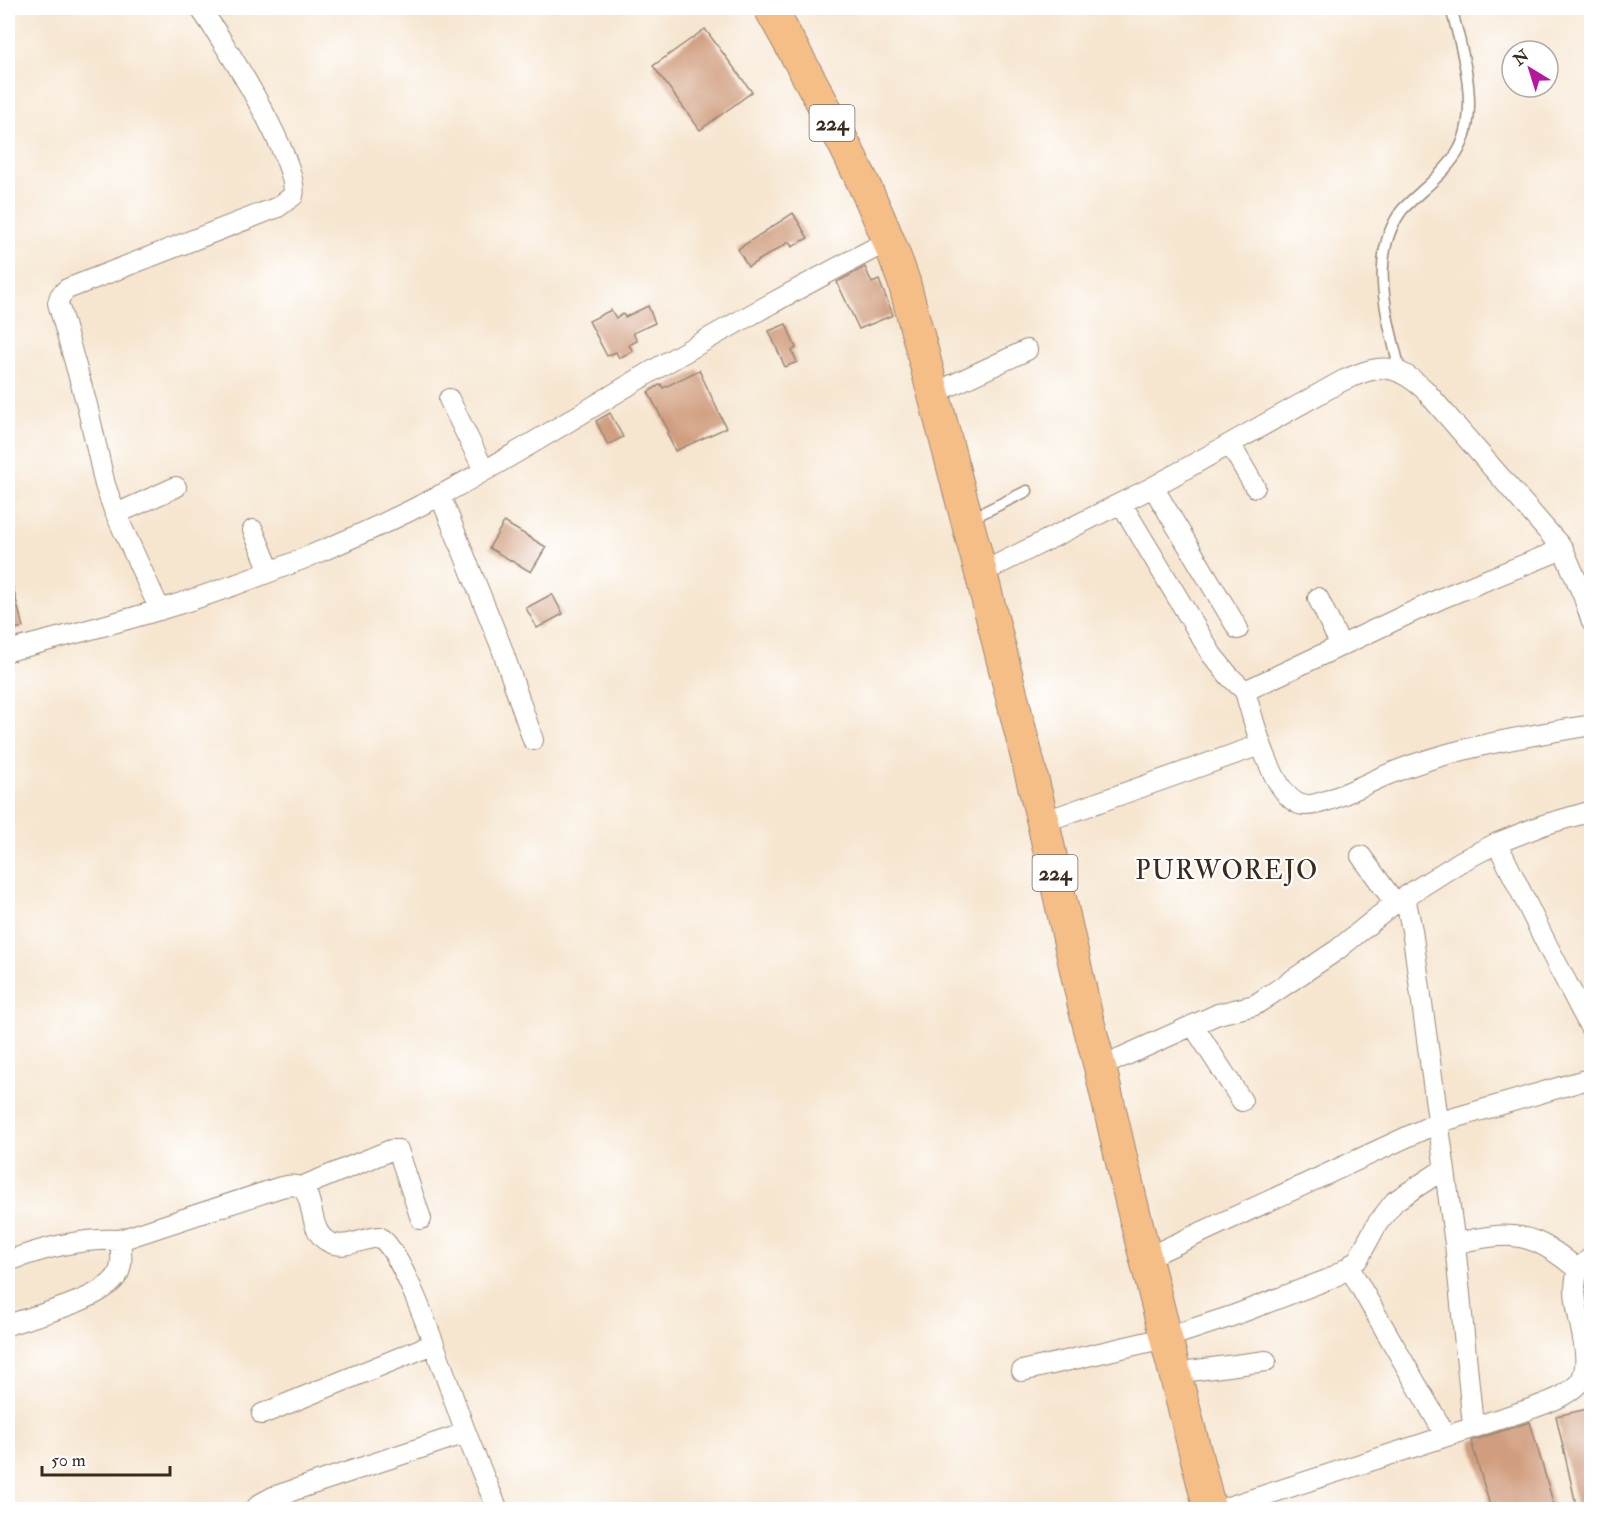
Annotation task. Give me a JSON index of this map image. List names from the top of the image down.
{
  "streets": {
    "main road": ["224"]
  },
  "districts": ["PURWOREJO"],
  "scale_bar": "50 m",
  "north": "top left"
}
